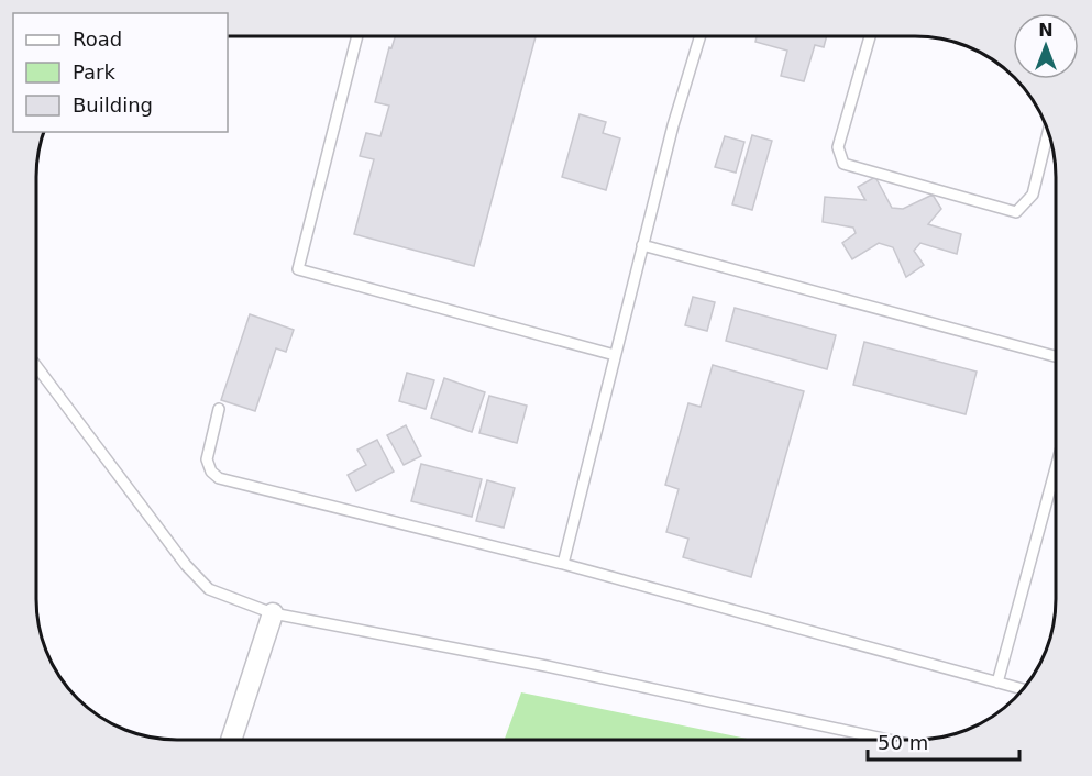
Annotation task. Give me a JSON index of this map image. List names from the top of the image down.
{
  "legend": ["Road", "Park", "Building"],
  "scale_bar": "50 m",
  "north": "top"
}
